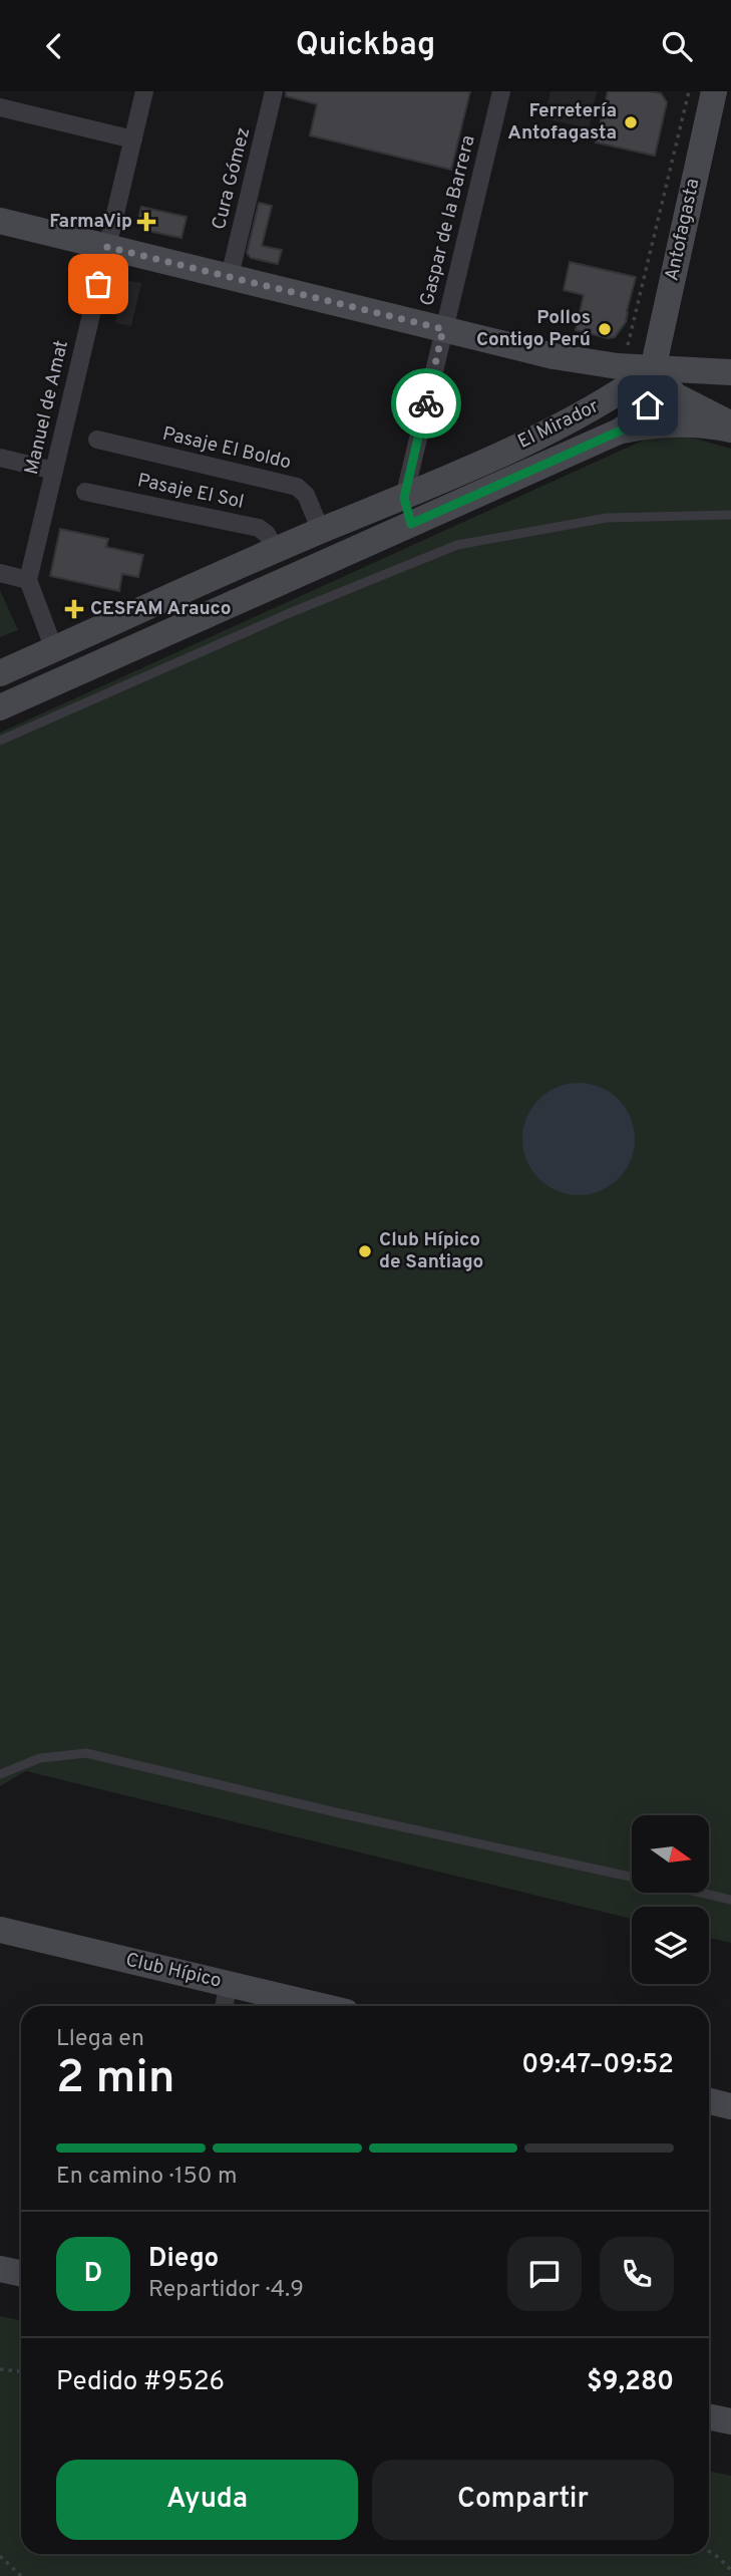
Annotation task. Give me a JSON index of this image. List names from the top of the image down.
{
  "streets": {
    "main road": ["Antofagasta", "El Mirador", "Club Hípico"],
    "street": [
      "Cura Gómez",
      "Gaspar de la Barrera",
      "Manuel de Amat",
      "Pasaje El Boldo",
      "Pasaje El Sol"
    ]
  },
  "crossings": [
    ["Gaspar de la Barrera", "El Mirador"],
    ["Antofagasta", "El Mirador"],
    ["El Mirador", "Pasaje El Boldo"],
    ["El Mirador", "Pasaje El Sol"]
  ],
  "places": {
    "other": ["Ferretería Antofagasta", "Pollos Contigo Perú", "Club Hípico de Santiago"],
    "health": ["FarmaVip", "CESFAM Arauco"]
  },
  "north": "right",
  "page": {
    "header": "Quickbag",
    "heading": ["2 min", "Llega en", "09:47–09:52"],
    "panel": [
      "Diego",
      "Repartidor · 4.9",
      "Pedido #9526",
      "$9,280"
    ],
    "bar": "En camino · 150 m",
    "round": "D",
    "buttons": ["Ayuda", "Compartir"]
  }
}
